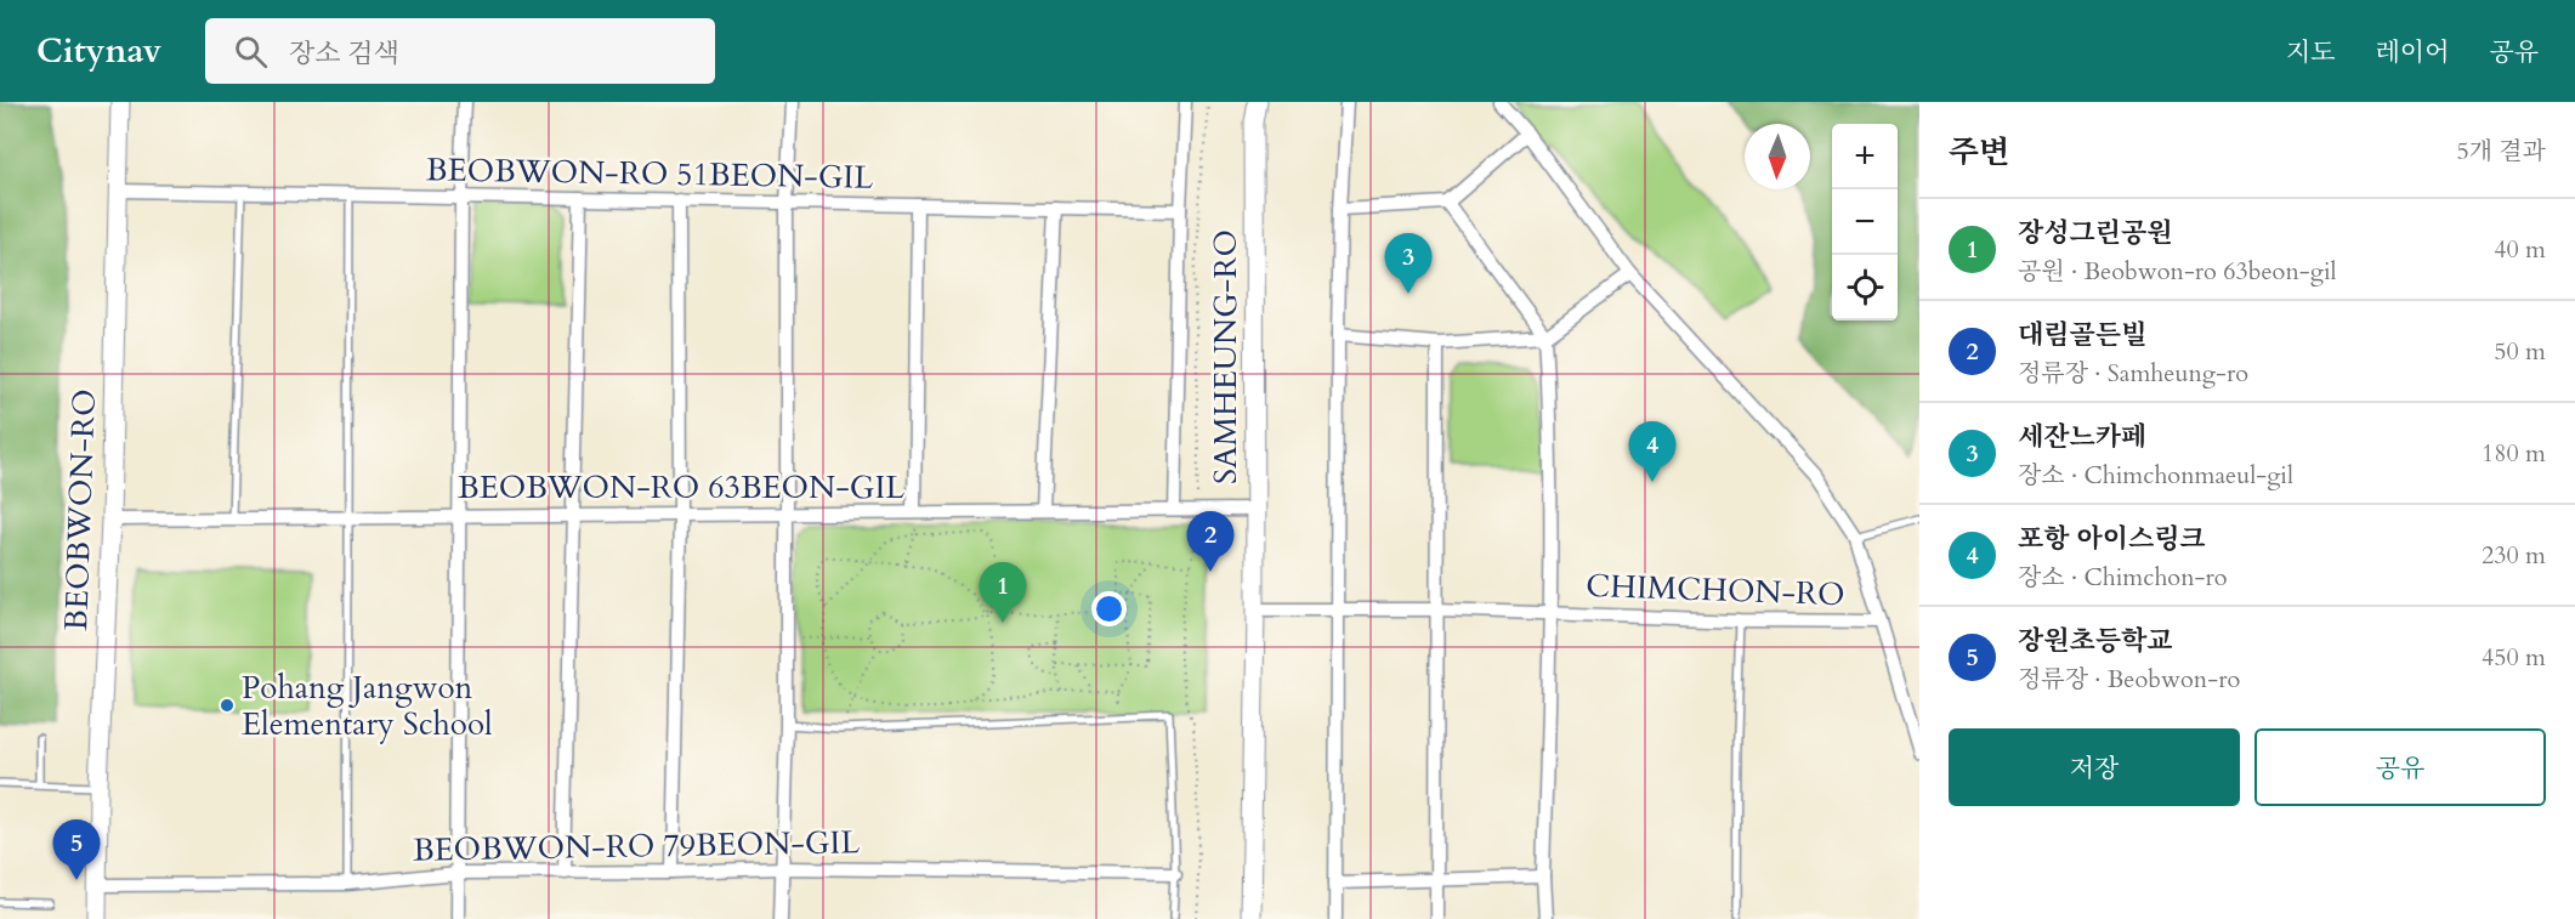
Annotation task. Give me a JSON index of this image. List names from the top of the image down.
{
  "streets": {
    "main road": ["SAMHEUNG-RO", "BEOBWON-RO"],
    "street": [
      "BEOBWON-RO 51BEON-GIL",
      "BEOBWON-RO 63BEON-GIL",
      "CHIMCHON-RO",
      "BEOBWON-RO 79BEON-GIL"
    ]
  },
  "crossings": [
    ["BEOBWON-RO 51BEON-GIL", "BEOBWON-RO"],
    ["SAMHEUNG-RO", "BEOBWON-RO 63BEON-GIL"],
    ["SAMHEUNG-RO", "CHIMCHON-RO"],
    ["BEOBWON-RO 63BEON-GIL", "BEOBWON-RO"],
    ["BEOBWON-RO", "BEOBWON-RO 79BEON-GIL"]
  ],
  "places": ["Pohang Jangwon Elementary School"],
  "north": "bottom",
  "page": {
    "header": "Citynav",
    "search": "장소 검색",
    "nav": ["지도", "레이어", "공유"],
    "heading": ["주변", "5개 결과"],
    "map_buttons": ["+", "−"],
    "list": [
      {
        "mark": "1",
        "name": "장성그린공원",
        "note": "공원 · Beobwon-ro 63beon-gil",
        "value": "40 m"
      },
      {
        "mark": "2",
        "name": "대림골든빌",
        "note": "정류장 · Samheung-ro",
        "value": "50 m"
      },
      {
        "mark": "3",
        "name": "세잔느카페",
        "note": "장소 · Chimchonmaeul-gil",
        "value": "180 m"
      },
      {
        "mark": "4",
        "name": "포항 아이스링크",
        "note": "장소 · Chimchon-ro",
        "value": "230 m"
      },
      {
        "mark": "5",
        "name": "장원초등학교",
        "note": "정류장 · Beobwon-ro",
        "value": "450 m"
      }
    ],
    "pins": [
      "3",
      "4",
      "2",
      "1",
      "5"
    ],
    "buttons": ["저장", "공유"]
  }
}
